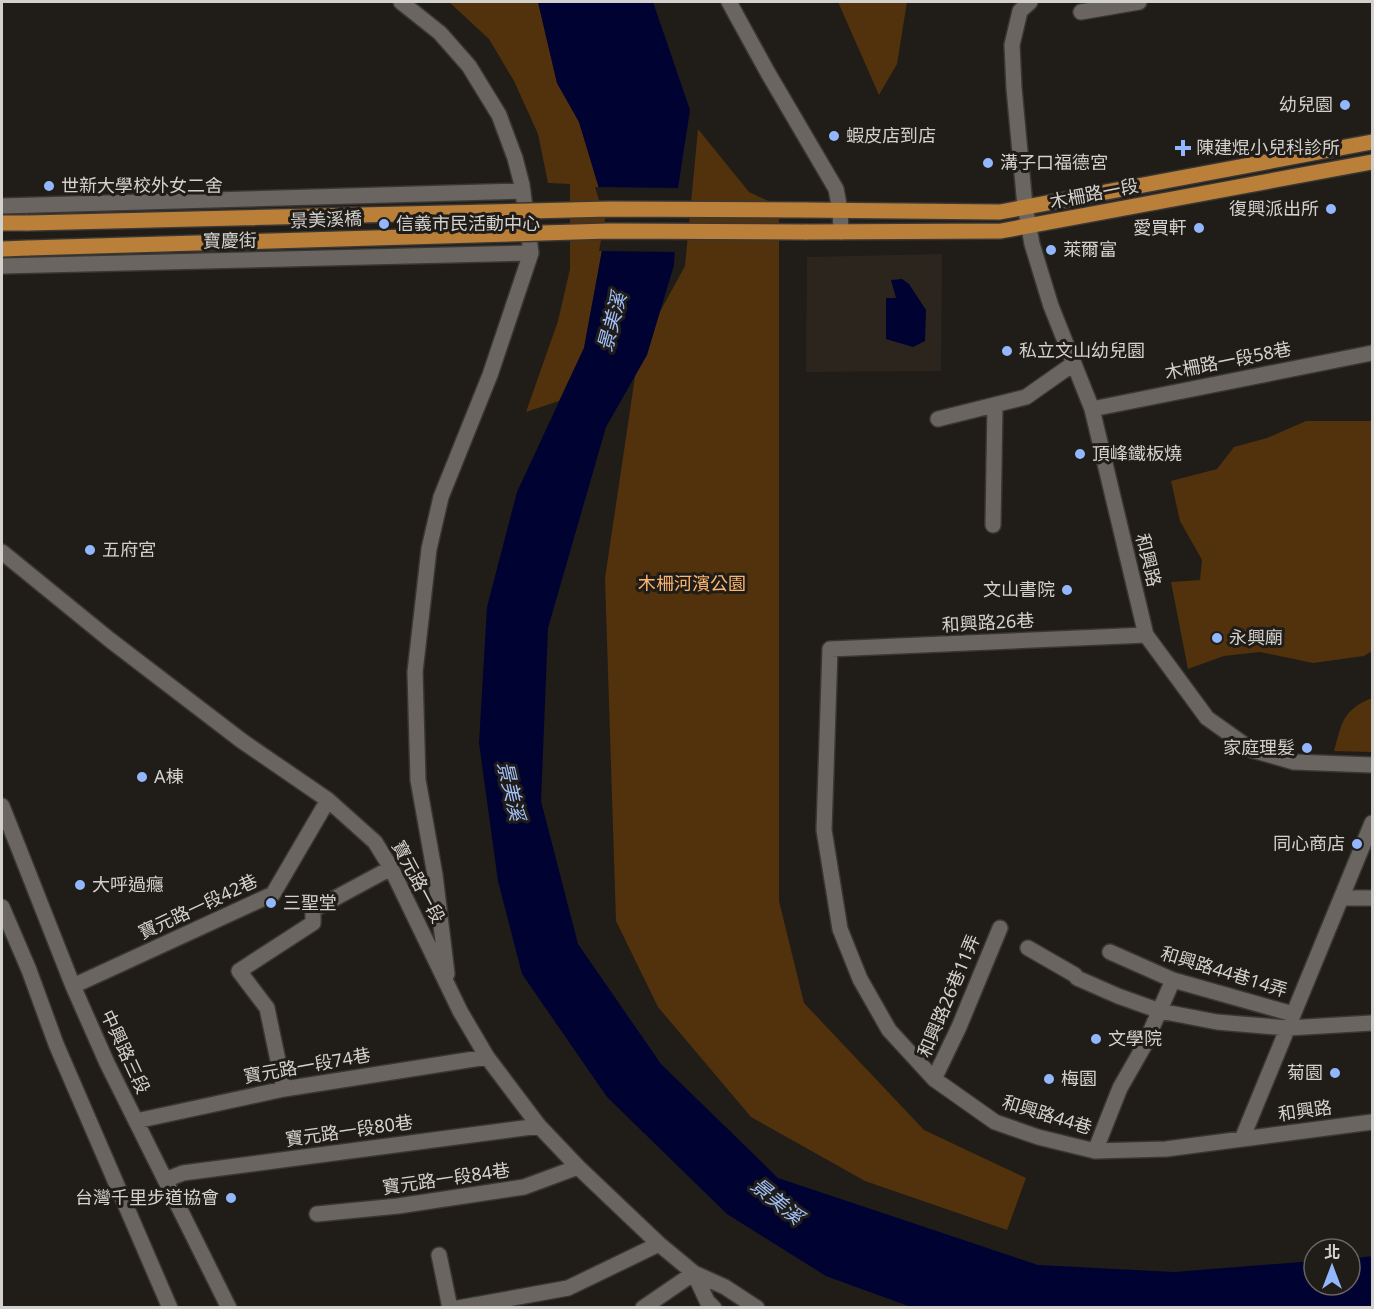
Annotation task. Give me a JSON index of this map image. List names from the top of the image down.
{
  "streets": {
    "main road": ["木柵路一段", "景美溪橋"],
    "street": [
      "寶慶街",
      "木柵路一段58巷",
      "和興路",
      "和興路26巷",
      "寶元路一段",
      "寶元路一段42巷",
      "和興路44巷14弄",
      "和興路26巷11弄",
      "中興路三段",
      "寶元路一段74巷",
      "和興路44巷",
      "寶元路一段80巷",
      "寶元路一段84巷"
    ]
  },
  "crossings": [
    ["木柵路一段", "景美溪橋"],
    ["木柵路一段", "和興路"],
    ["木柵路一段58巷", "和興路"],
    ["和興路", "和興路26巷"],
    ["和興路", "和興路44巷"],
    ["和興路26巷", "和興路44巷"],
    ["寶元路一段", "寶元路一段42巷"],
    ["寶元路一段", "寶元路一段74巷"],
    ["寶元路一段", "寶元路一段80巷"],
    ["寶元路一段", "寶元路一段84巷"],
    ["寶元路一段42巷", "中興路三段"],
    ["和興路26巷11弄", "和興路44巷"],
    ["中興路三段", "寶元路一段74巷"],
    ["中興路三段", "寶元路一段80巷"]
  ],
  "water": ["景美溪"],
  "parks": ["木柵河濱公園"],
  "places": {
    "other": [
      "幼兒園",
      "蝦皮店到店",
      "溝子口福德宮",
      "世新大學校外女二舍",
      "復興派出所",
      "信義市民活動中心",
      "愛買軒",
      "萊爾富",
      "私立文山幼兒園",
      "頂峰鐵板燒",
      "五府宮",
      "文山書院",
      "永興廟",
      "家庭理髮",
      "A棟",
      "同心商店",
      "大呼過癮",
      "三聖堂",
      "文學院",
      "菊園",
      "梅園",
      "台灣千里步道協會"
    ],
    "health": ["陳建焜小兒科診所"]
  },
  "north": "top"
}
